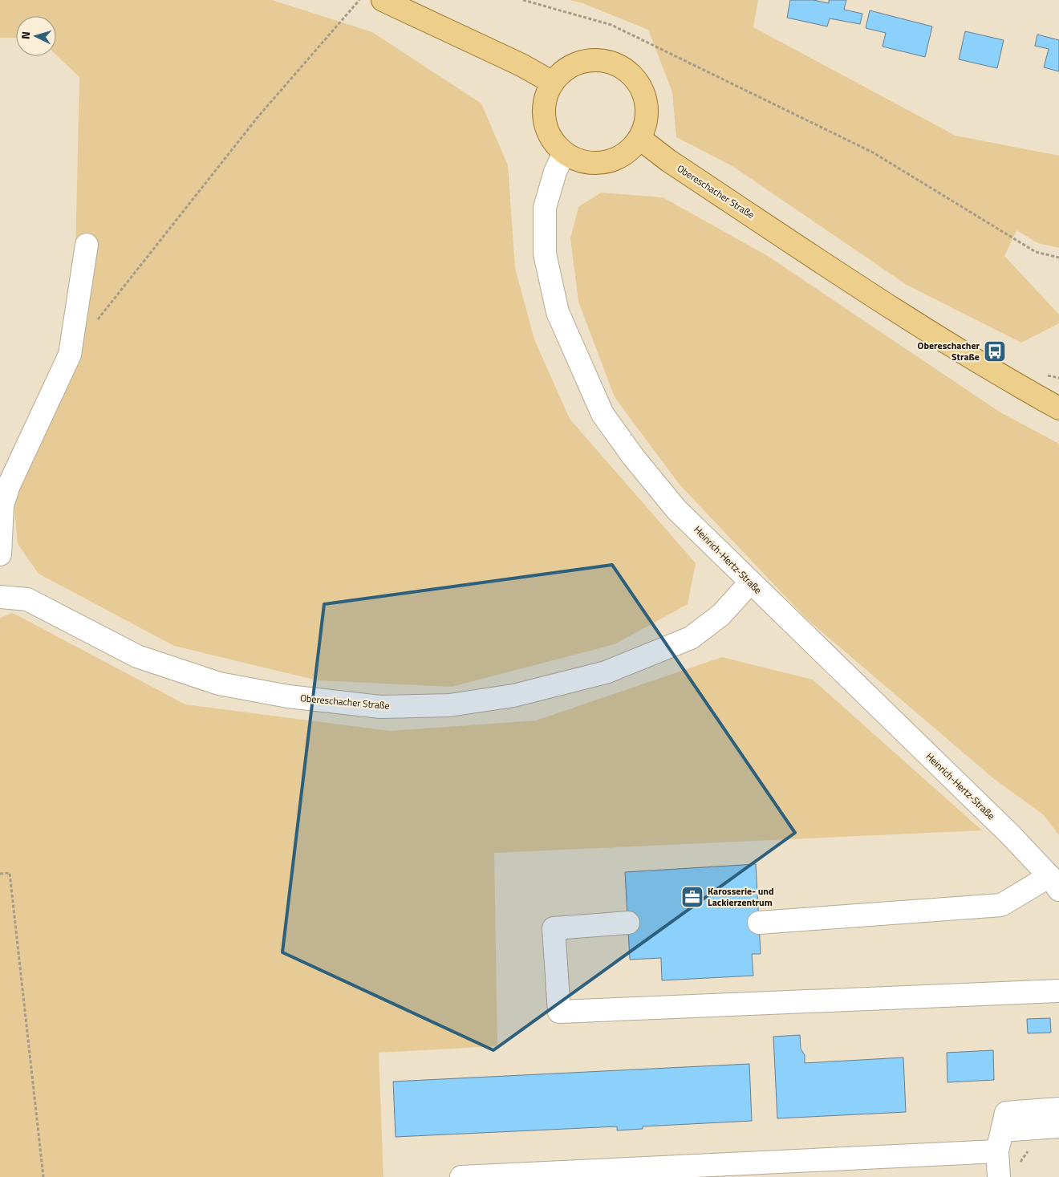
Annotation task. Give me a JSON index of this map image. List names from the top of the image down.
{
  "streets": {
    "main road": ["Obereschacher Straße"],
    "street": ["Heinrich-Hertz-Straße"]
  },
  "crossings": [
    ["Obereschacher Straße", "Heinrich-Hertz-Straße"]
  ],
  "places": {
    "bus stop": ["Obereschacher Straße"],
    "office": ["Karosserie- und Lackierzentrum"]
  },
  "north": "left"
}
